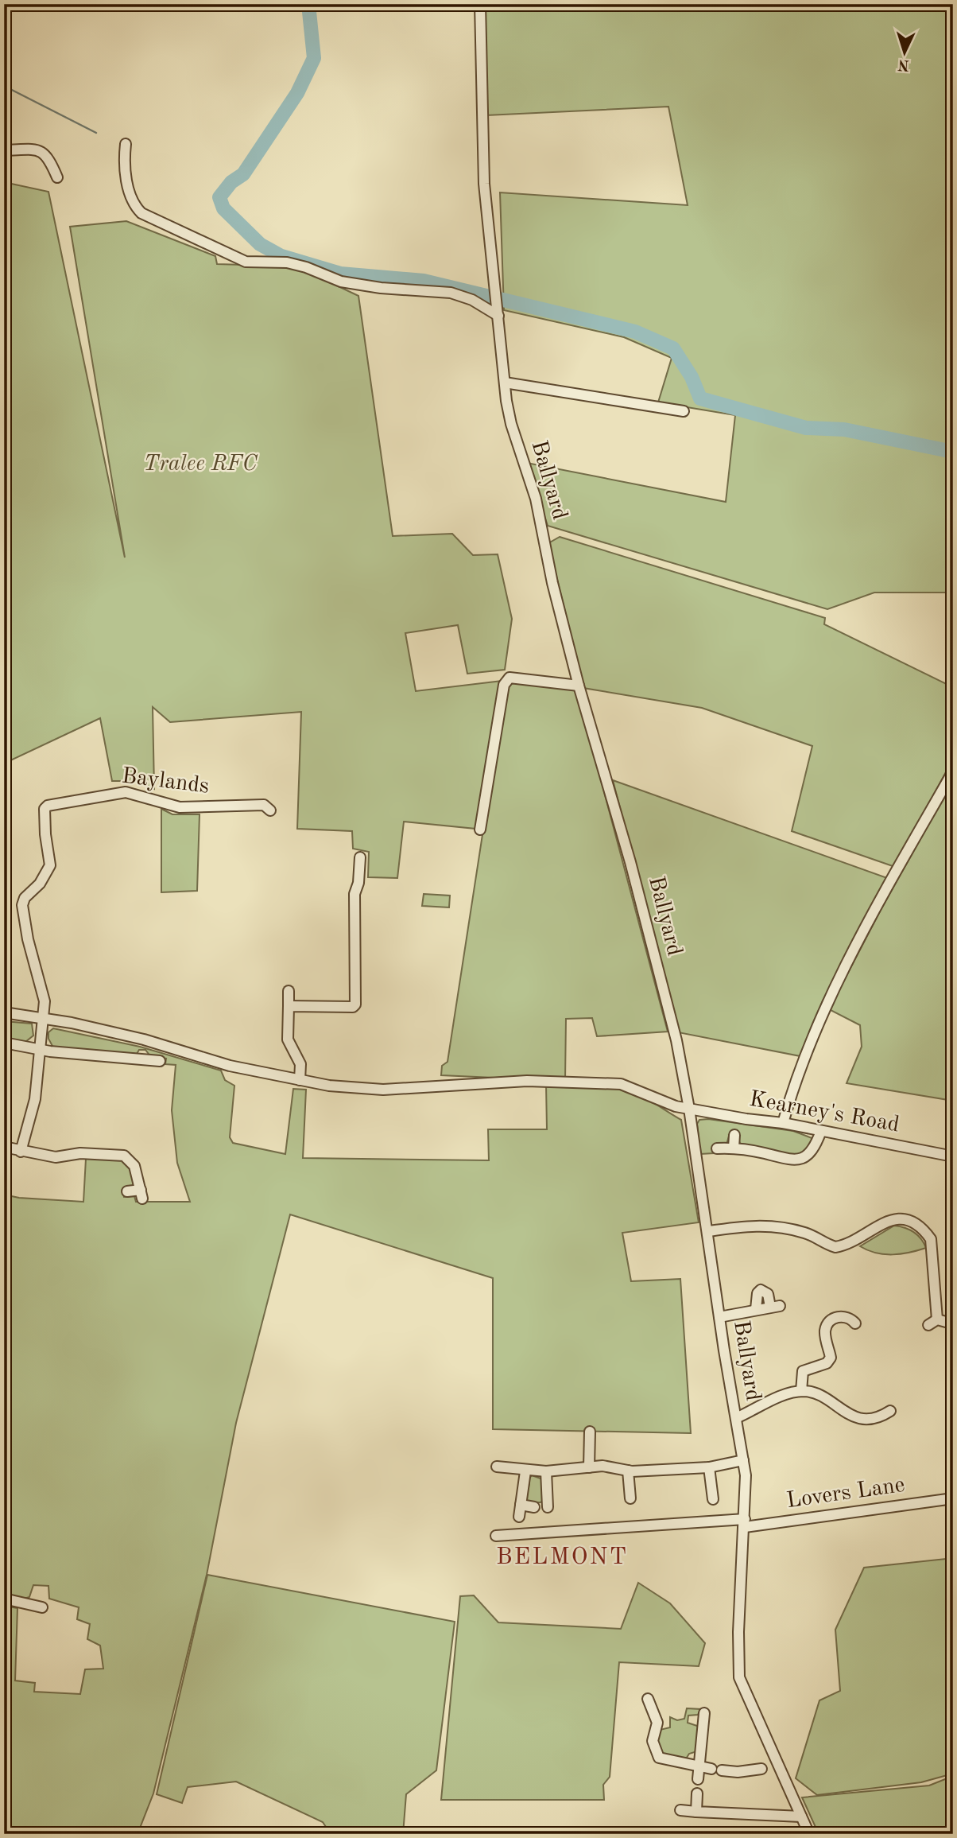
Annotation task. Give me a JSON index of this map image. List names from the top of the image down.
{
  "streets": {
    "street": [
      "Ballyard",
      "Baylands",
      "Kearney's Road",
      "Lovers Lane"
    ]
  },
  "crossings": [
    ["Ballyard", "Kearney's Road"],
    ["Ballyard", "Lovers Lane"],
    ["Baylands", "Kearney's Road"]
  ],
  "districts": ["BELMONT"],
  "parks": ["Tralee RFC"],
  "north": "bottom"
}
